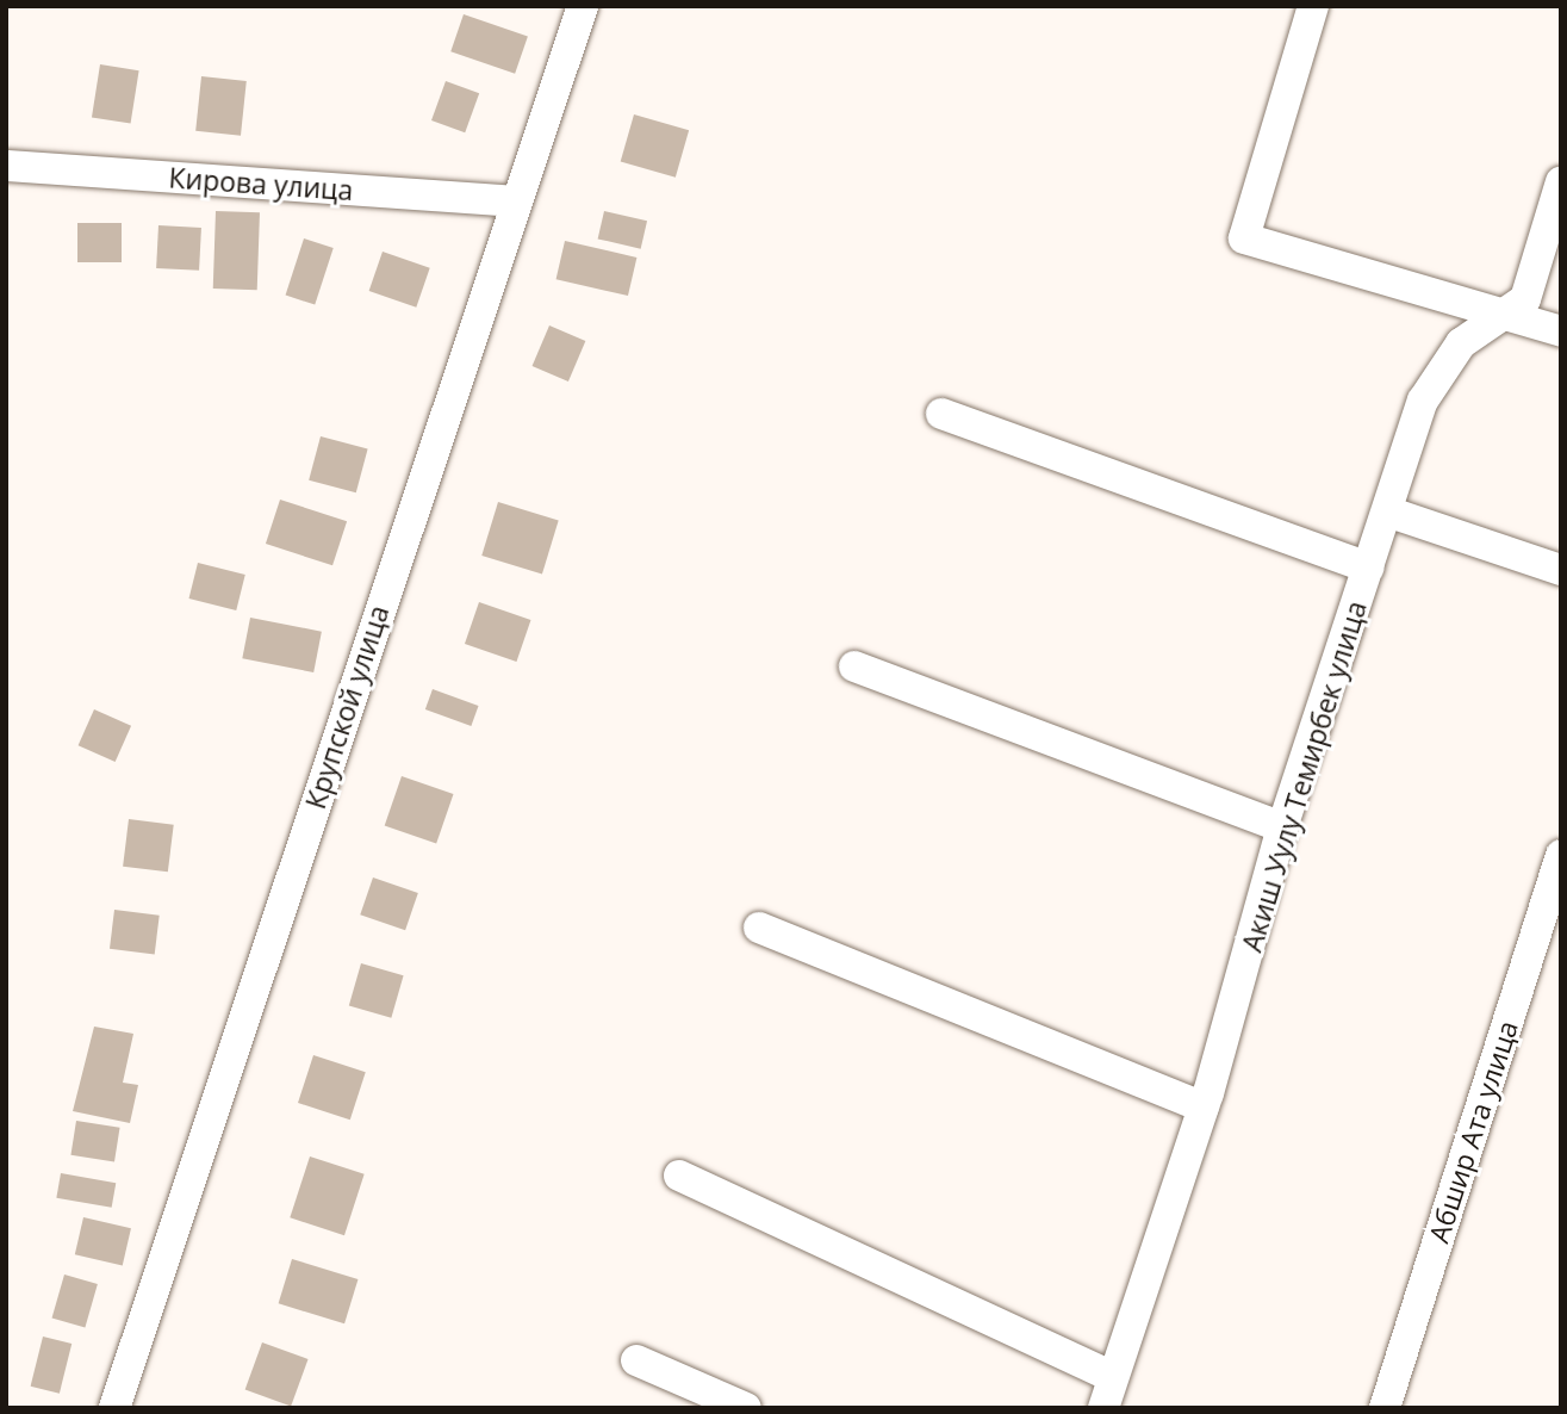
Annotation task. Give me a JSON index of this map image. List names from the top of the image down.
{
  "streets": {
    "street": [
      "Кирова улица",
      "Крупской улица",
      "Акиш Уулу Темирбек улица",
      "Абшир Ата улица"
    ]
  },
  "crossings": [
    ["Кирова улица", "Крупской улица"]
  ]
}
